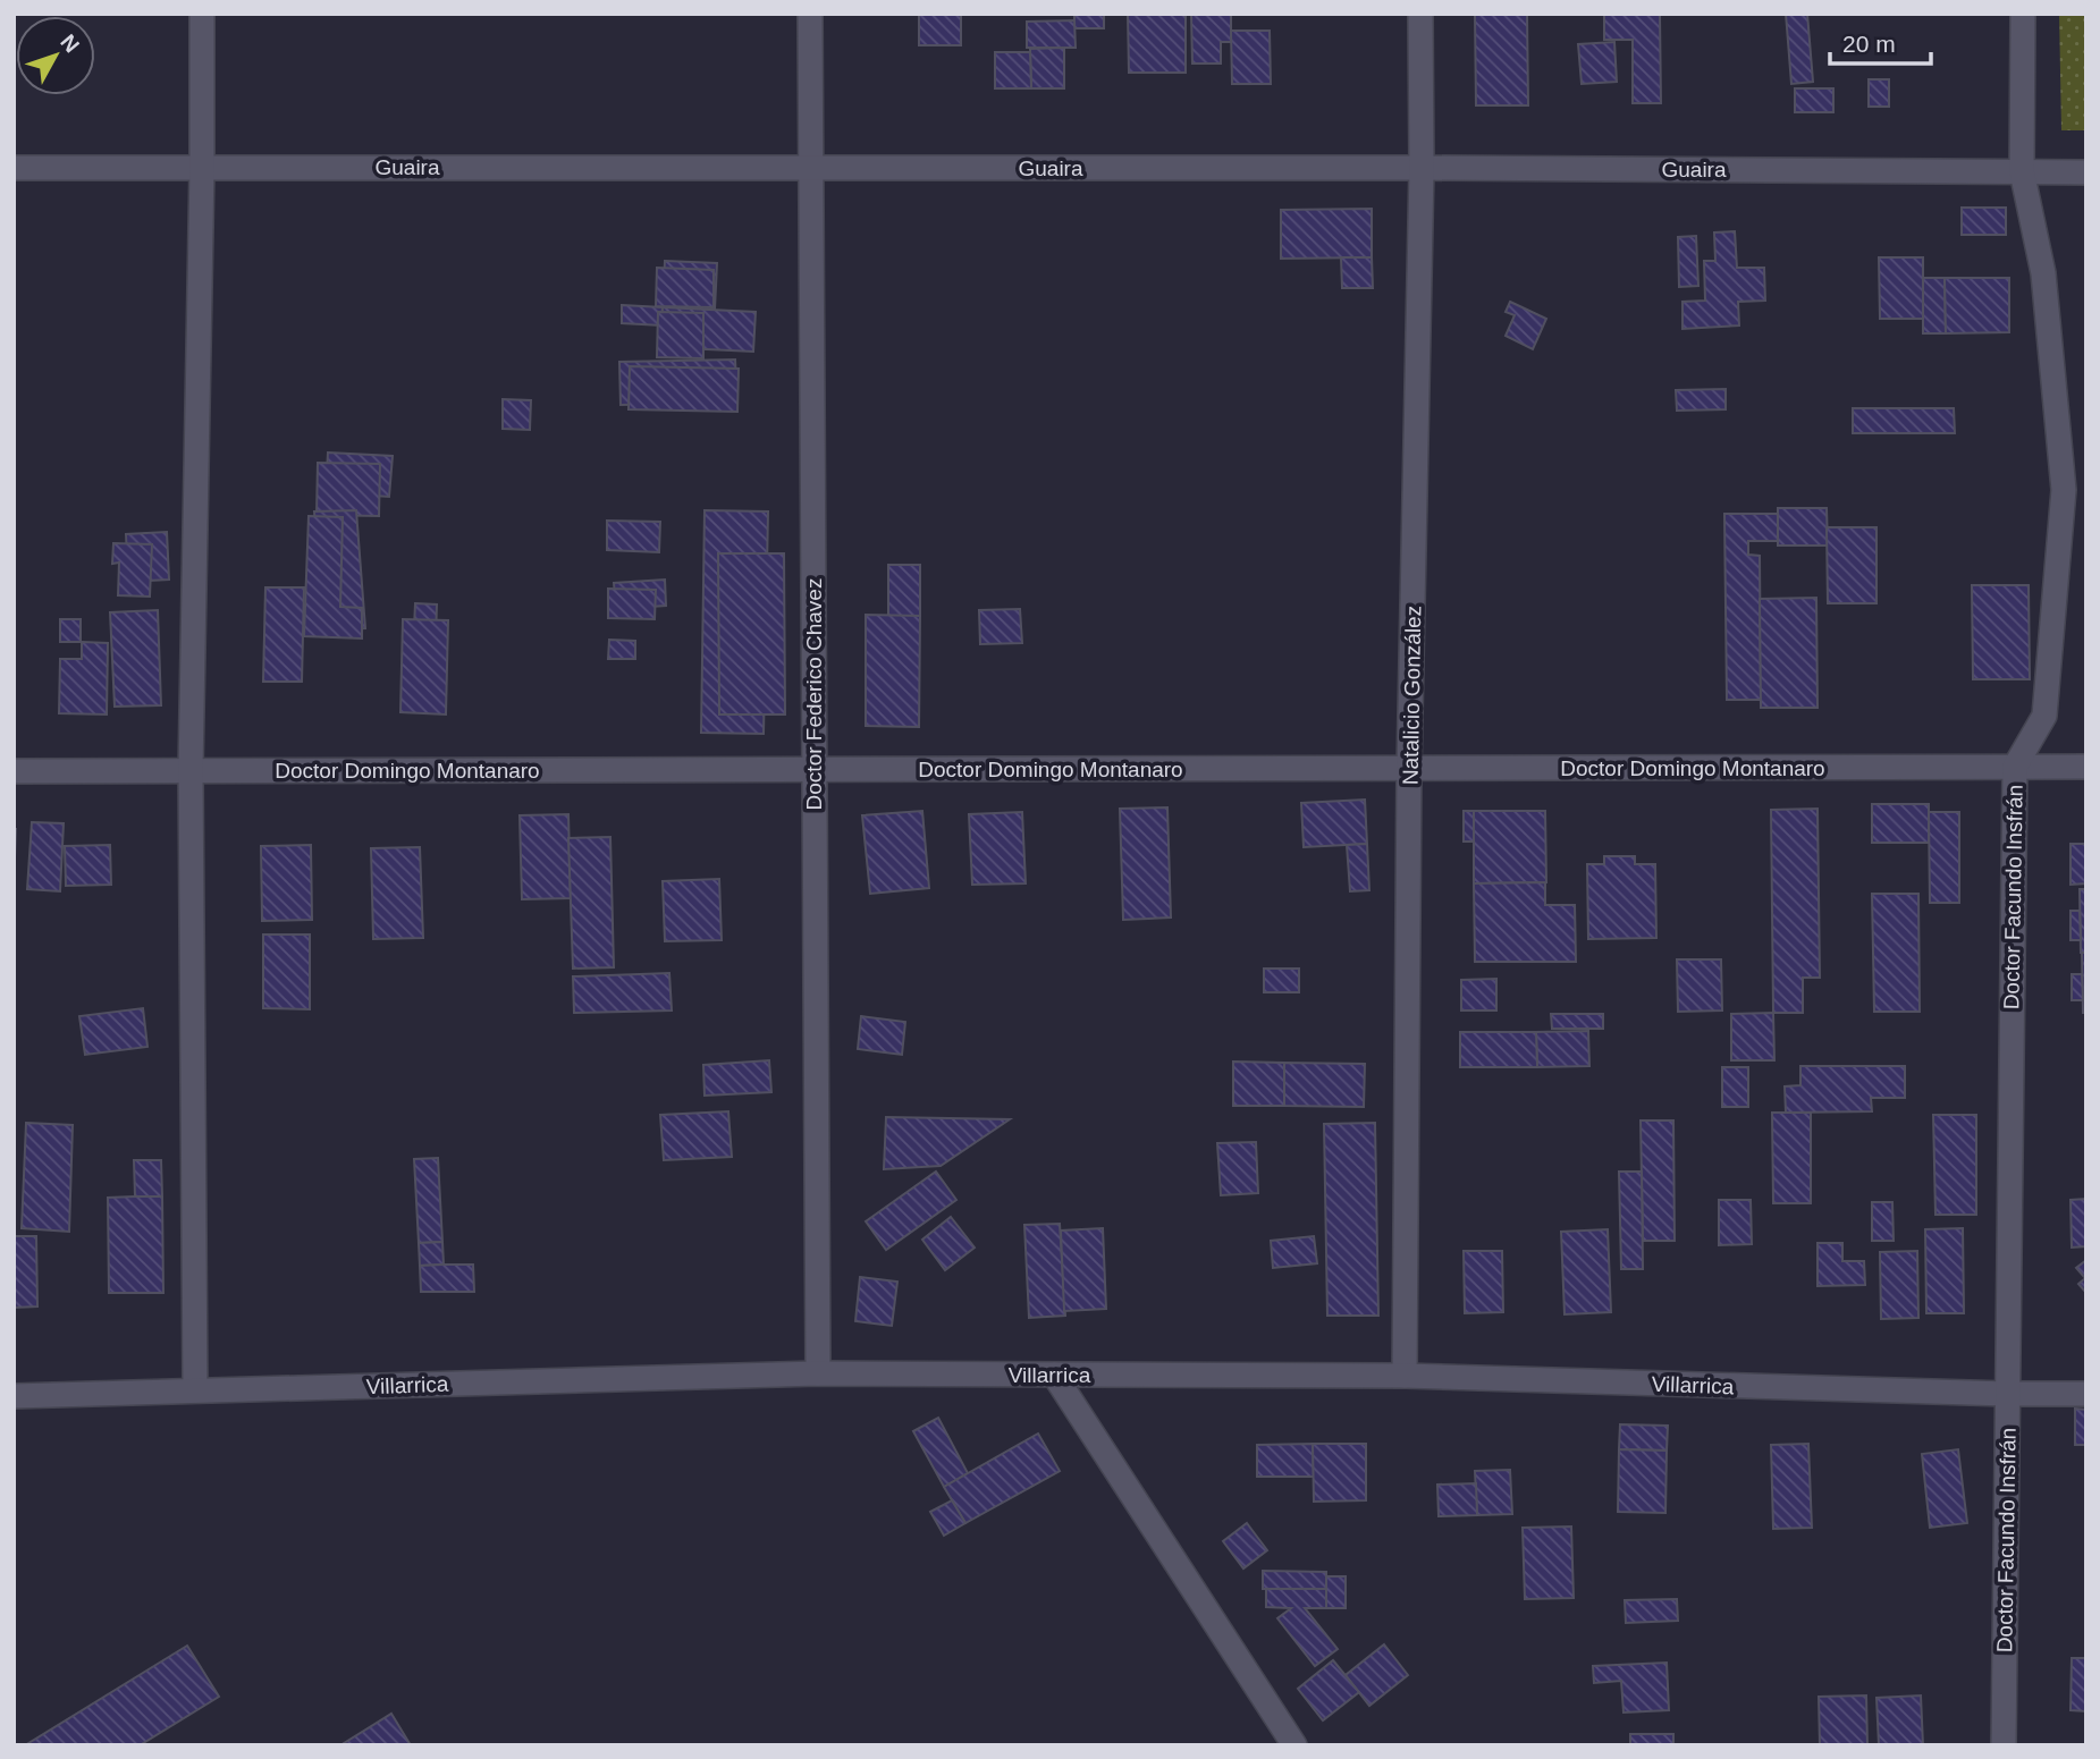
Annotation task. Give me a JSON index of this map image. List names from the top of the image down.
{
  "streets": {
    "street": [
      "Guaira",
      "Doctor Federico Chavez",
      "Natalicio González",
      "Doctor Domingo Montanaro",
      "Doctor Facundo Insfrán",
      "Villarrica"
    ]
  },
  "crossings": [
    ["Guaira", "Doctor Federico Chavez"],
    ["Guaira", "Natalicio González"],
    ["Guaira", "Doctor Facundo Insfrán"],
    ["Doctor Federico Chavez", "Doctor Domingo Montanaro"],
    ["Doctor Federico Chavez", "Villarrica"],
    ["Natalicio González", "Doctor Domingo Montanaro"],
    ["Natalicio González", "Villarrica"],
    ["Doctor Domingo Montanaro", "Doctor Facundo Insfrán"],
    ["Doctor Facundo Insfrán", "Villarrica"]
  ],
  "scale_bar": "20 m",
  "north": "top right"
}
